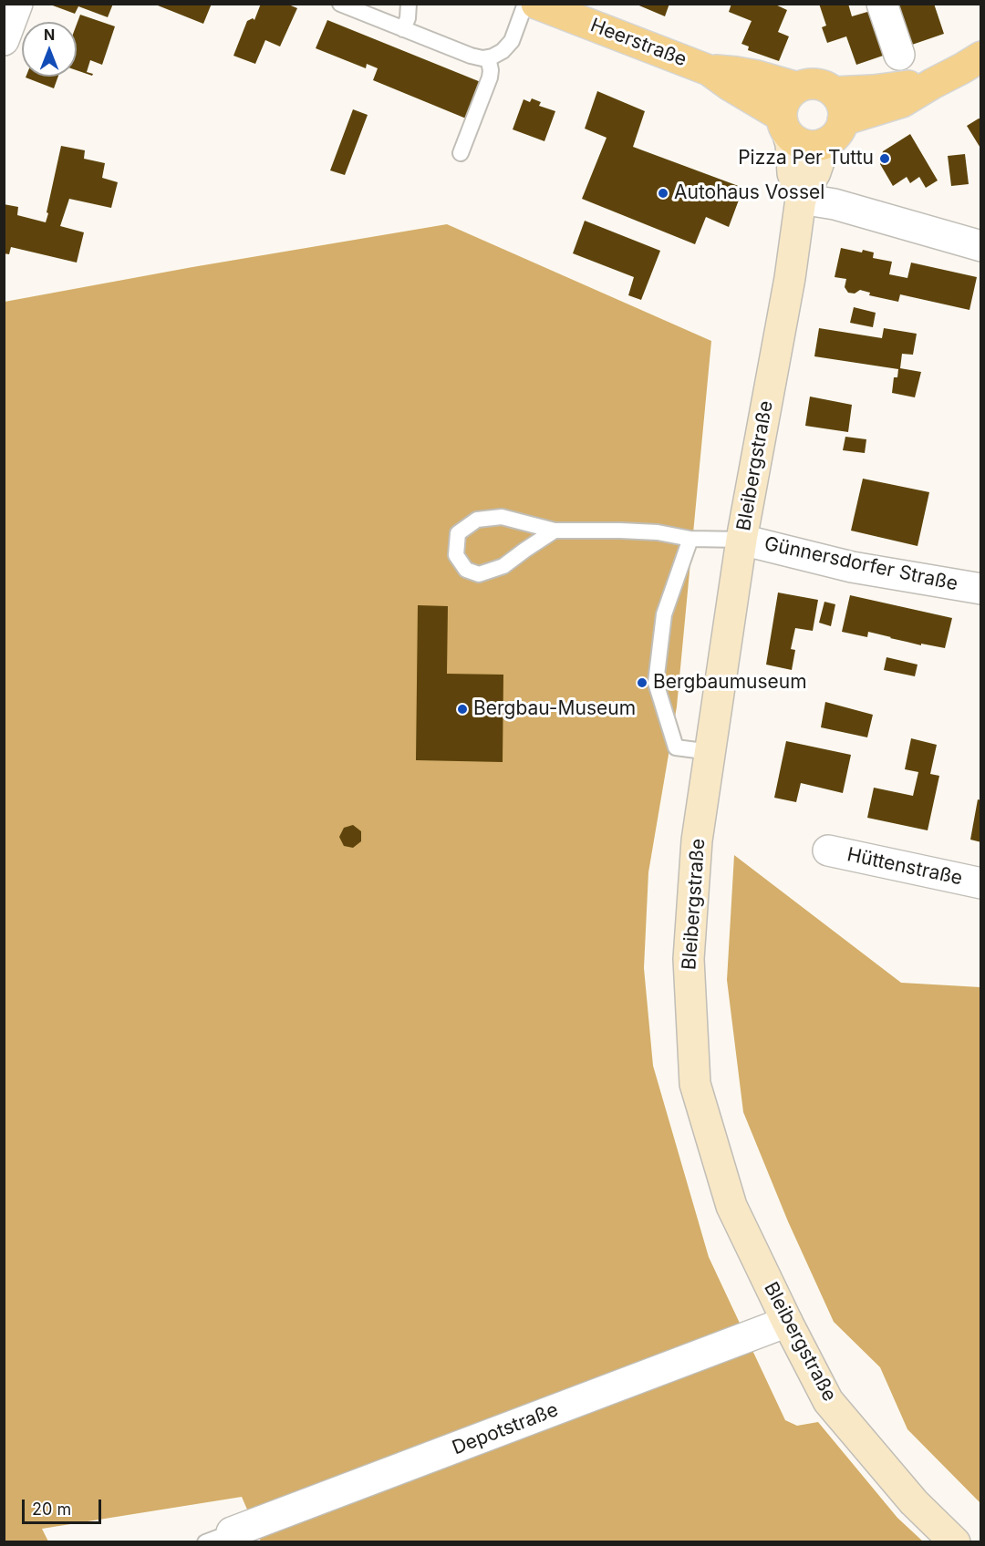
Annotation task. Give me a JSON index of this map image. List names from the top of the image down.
{
  "streets": {
    "main road": ["Heerstraße"],
    "street": [
      "Bleibergstraße",
      "Günnersdorfer Straße",
      "Hüttenstraße",
      "Depotstraße"
    ]
  },
  "crossings": [
    ["Heerstraße", "Bleibergstraße"],
    ["Bleibergstraße", "Günnersdorfer Straße"],
    ["Bleibergstraße", "Depotstraße"]
  ],
  "places": [
    "Pizza Per Tuttu",
    "Autohaus Vossel",
    "Bergbaumuseum",
    "Bergbau-Museum"
  ],
  "scale_bar": "20 m",
  "north": "top"
}
